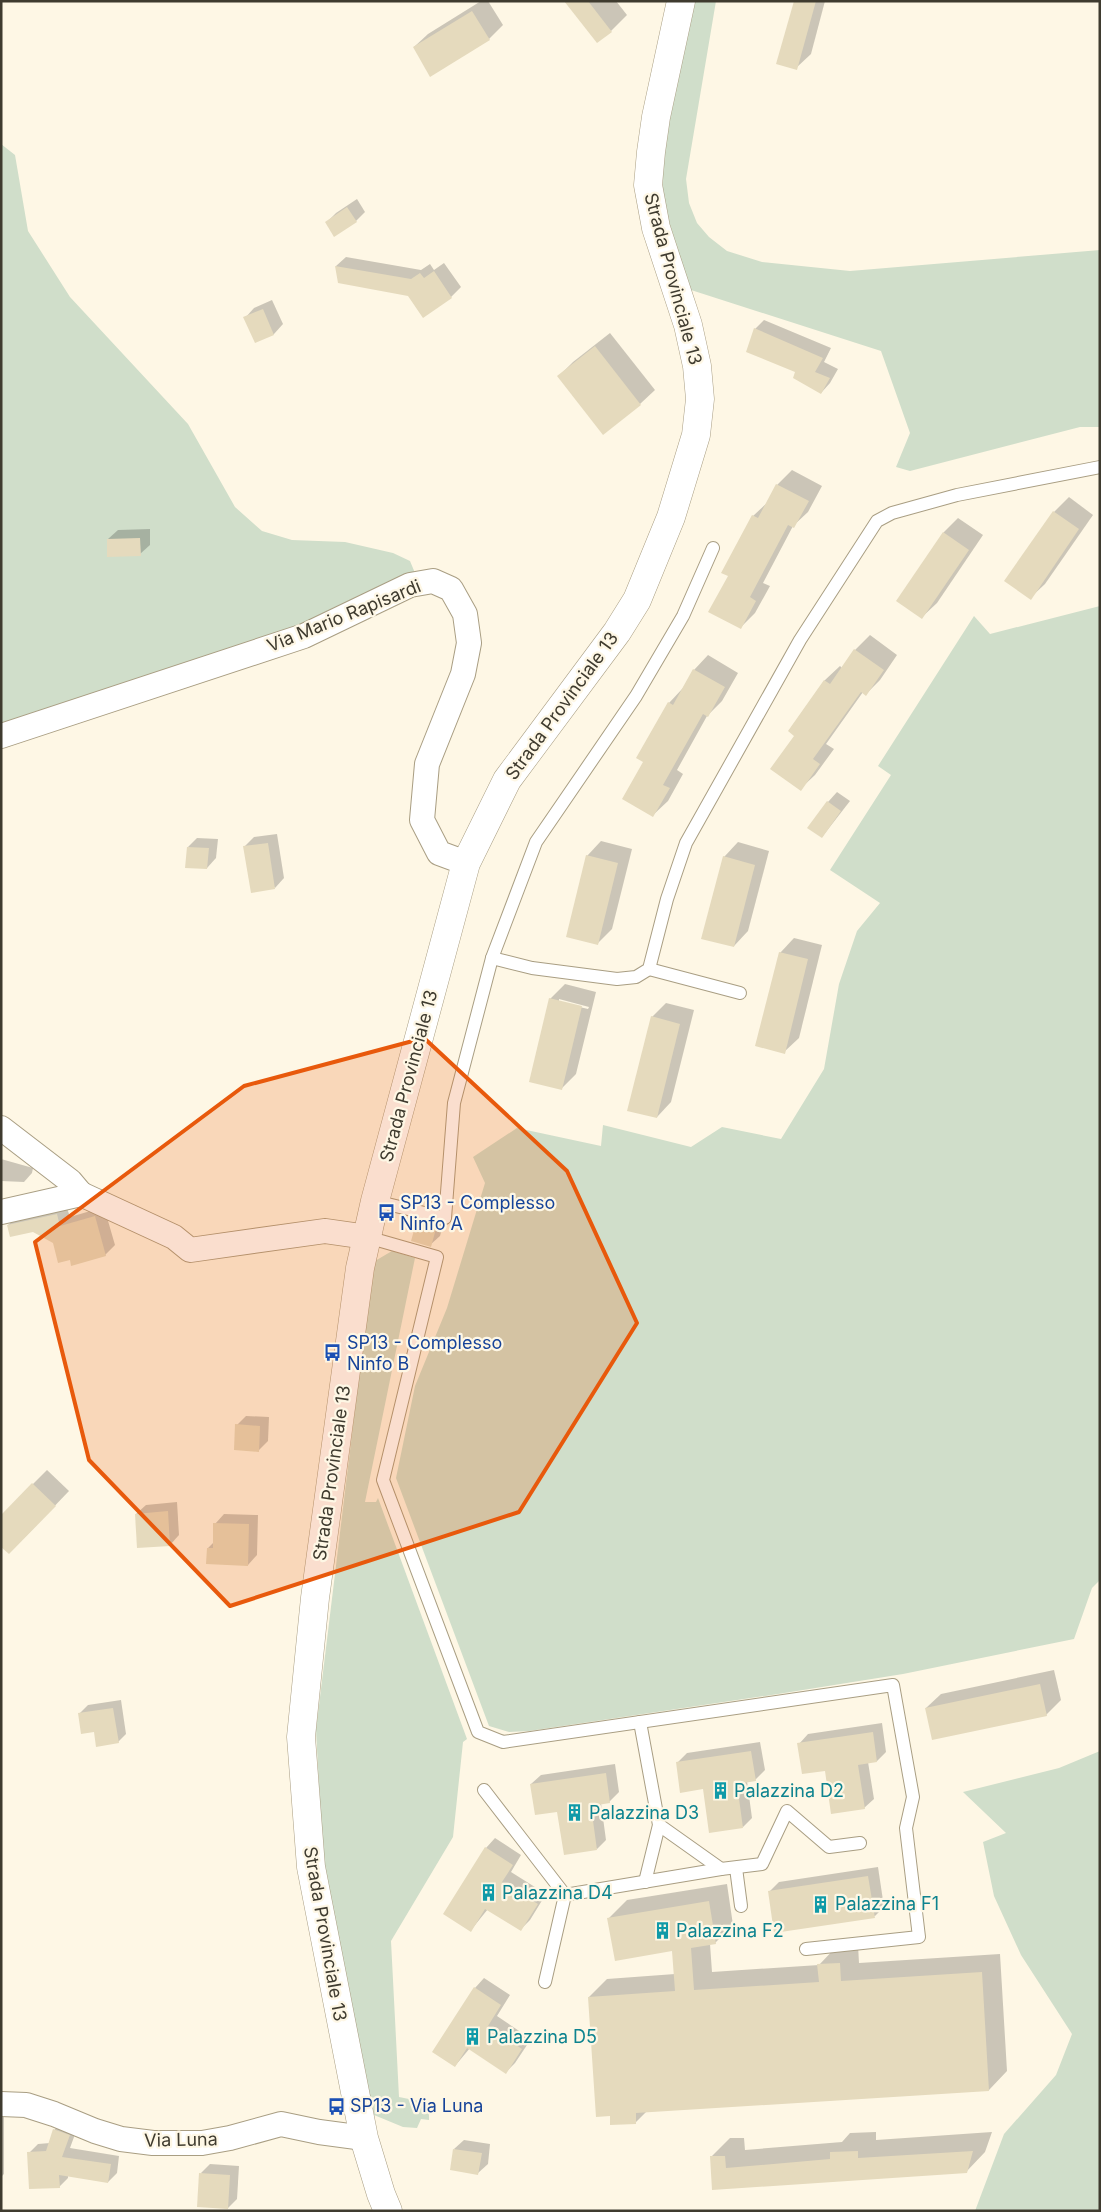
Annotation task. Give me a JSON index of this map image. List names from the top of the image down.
{
  "streets": {
    "main road": ["Strada Provinciale 13"],
    "street": ["Via Mario Rapisardi", "Via Luna"]
  },
  "crossings": [
    ["Strada Provinciale 13", "Via Mario Rapisardi"],
    ["Strada Provinciale 13", "Via Luna"]
  ],
  "places": {
    "bus stop": ["SP13 - Complesso Ninfo A", "SP13 - Complesso Ninfo B", "SP13 - Via Luna"],
    "building": [
      "Palazzina D2",
      "Palazzina D3",
      "Palazzina D4",
      "Palazzina F1",
      "Palazzina F2",
      "Palazzina D5"
    ]
  }
}
